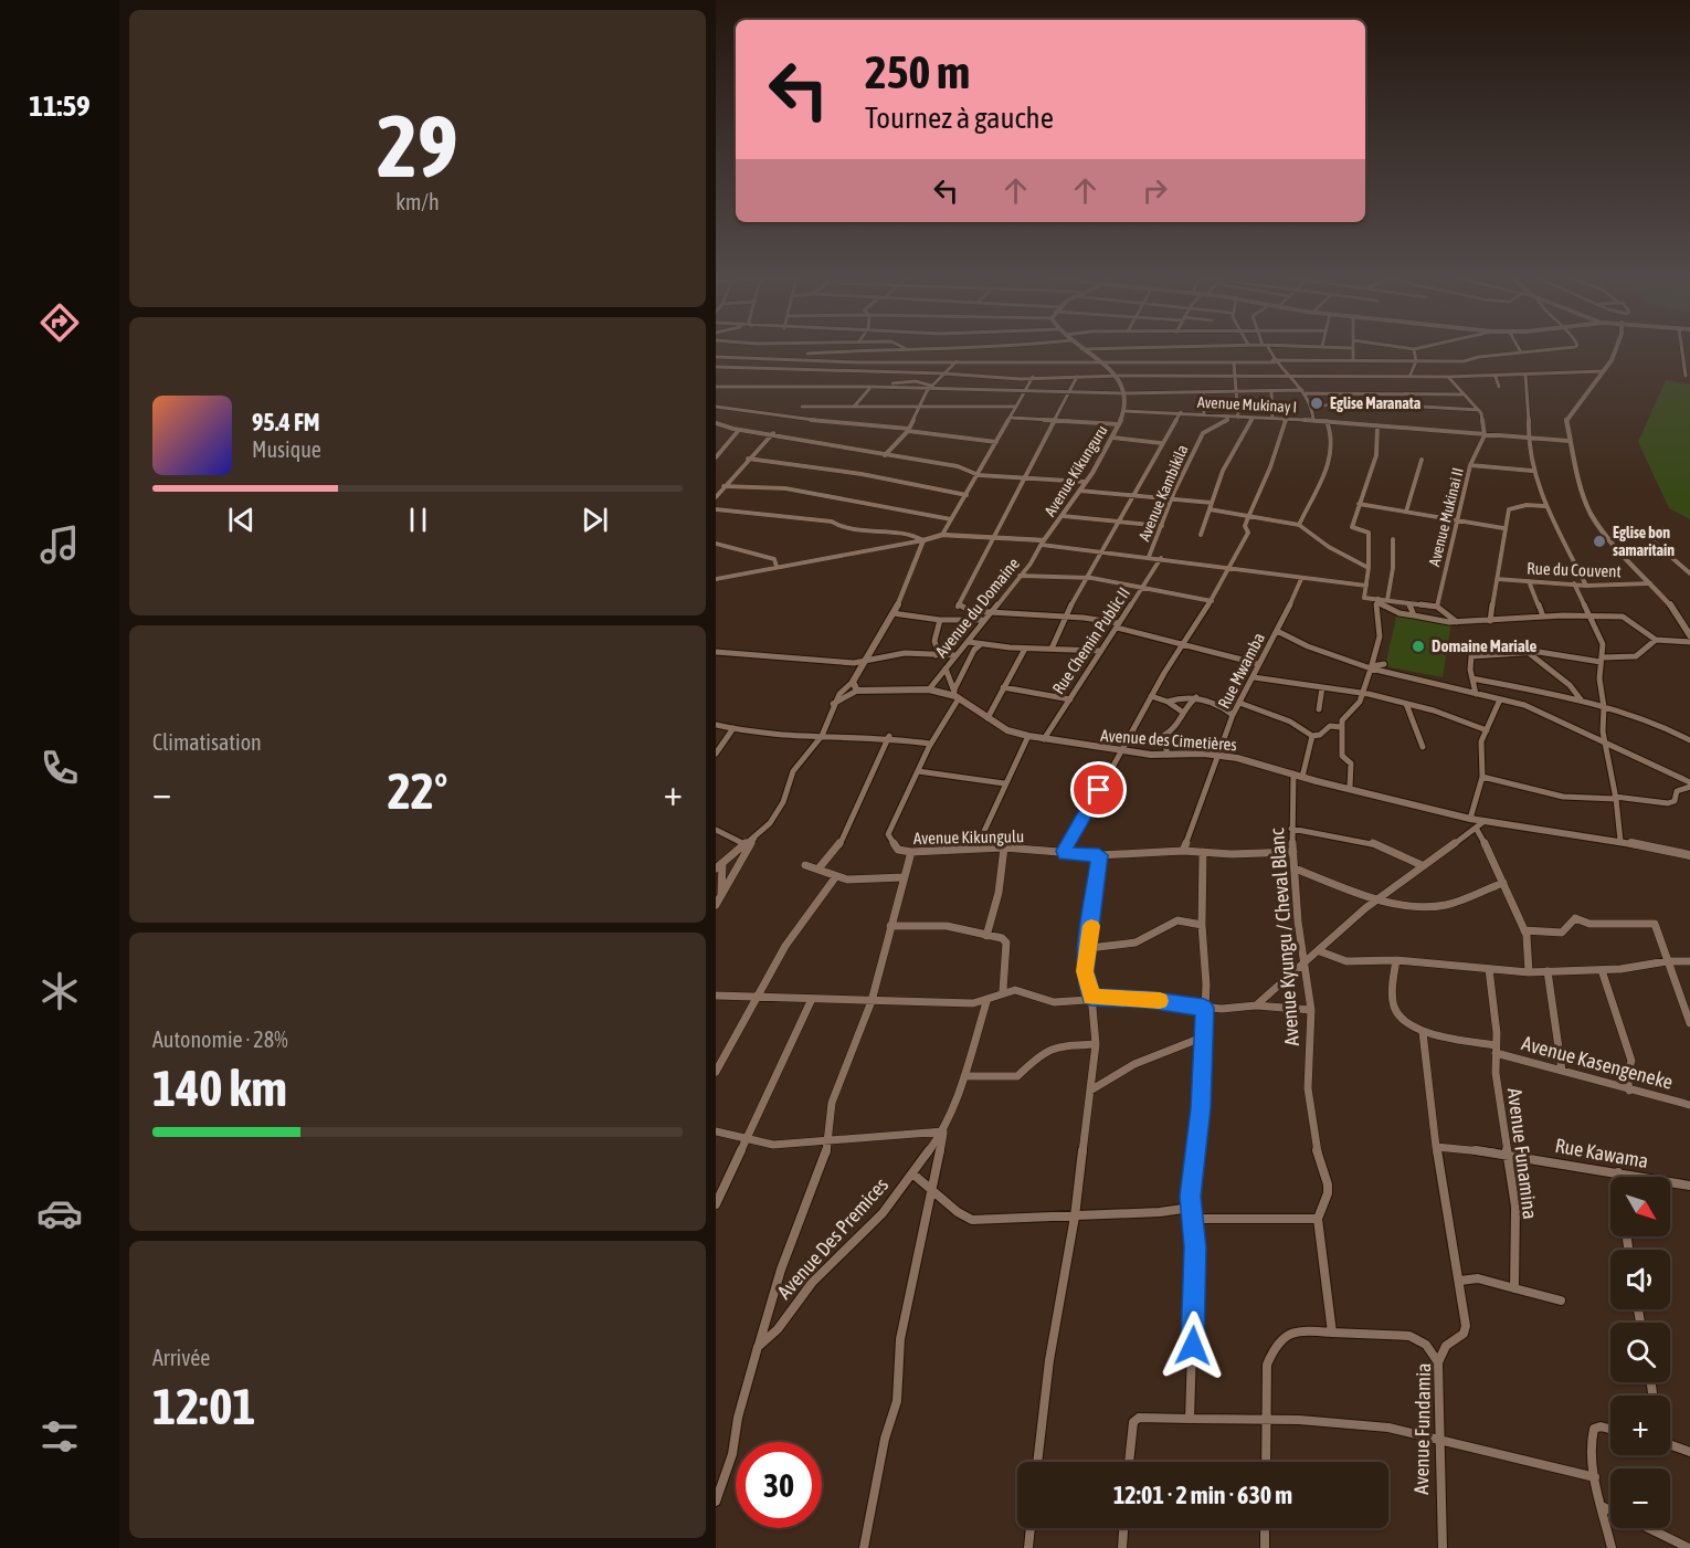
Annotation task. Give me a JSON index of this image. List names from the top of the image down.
{
  "streets": {
    "street": [
      "Avenue Mukinay I",
      "Avenue Kikunguru",
      "Avenue Kambikila",
      "Avenue Mukinai II",
      "Rue du Couvent",
      "Avenue du Domaine",
      "Rue Chemin Public II",
      "Rue Mwamba",
      "Avenue des Cimetières",
      "Avenue Kikungulu",
      "Avenue Kyungu / Cheval Blanc",
      "Avenue Kasengeneke",
      "Avenue Funamina",
      "Rue Kawama",
      "Avenue Des Premices",
      "Avenue Fundamia"
    ]
  },
  "crossings": [
    ["Avenue Mukinay I", "Avenue Kikunguru"],
    ["Avenue Mukinay I", "Avenue Kambikila"],
    ["Avenue Mukinay I", "Avenue Mukinai II"],
    ["Avenue Kikunguru", "Avenue du Domaine"],
    ["Avenue du Domaine", "Avenue des Cimetières"],
    ["Rue Chemin Public II", "Avenue des Cimetières"],
    ["Rue Mwamba", "Avenue des Cimetières"],
    ["Rue Mwamba", "Avenue Kikungulu"],
    ["Avenue des Cimetières", "Avenue Kikungulu"],
    ["Avenue des Cimetières", "Avenue Kyungu / Cheval Blanc"],
    ["Avenue Kikungulu", "Avenue Kyungu / Cheval Blanc"],
    ["Avenue Kasengeneke", "Avenue Funamina"],
    ["Avenue Funamina", "Rue Kawama"],
    ["Rue Kawama", "Avenue Fundamia"]
  ],
  "places": ["Eglise Maranata", "Eglise bon samaritain", "Domaine Mariale"],
  "north": "bottom right",
  "page": {
    "tabs": "11:59",
    "tile": [
      ["29", "km/h"],
      "Climatisation",
      ["Autonomie · 28%", "140 km"],
      ["Arrivée", "12:01"]
    ],
    "turn": ["250 m", "Tournez à gauche"],
    "song": ["95.4 FM", "Musique"],
    "heat": ["−", "22°", "+"],
    "map_buttons": ["+", "−"],
    "limit": "30",
    "trip": "12:01 · 2 min · 630 m"
  }
}
